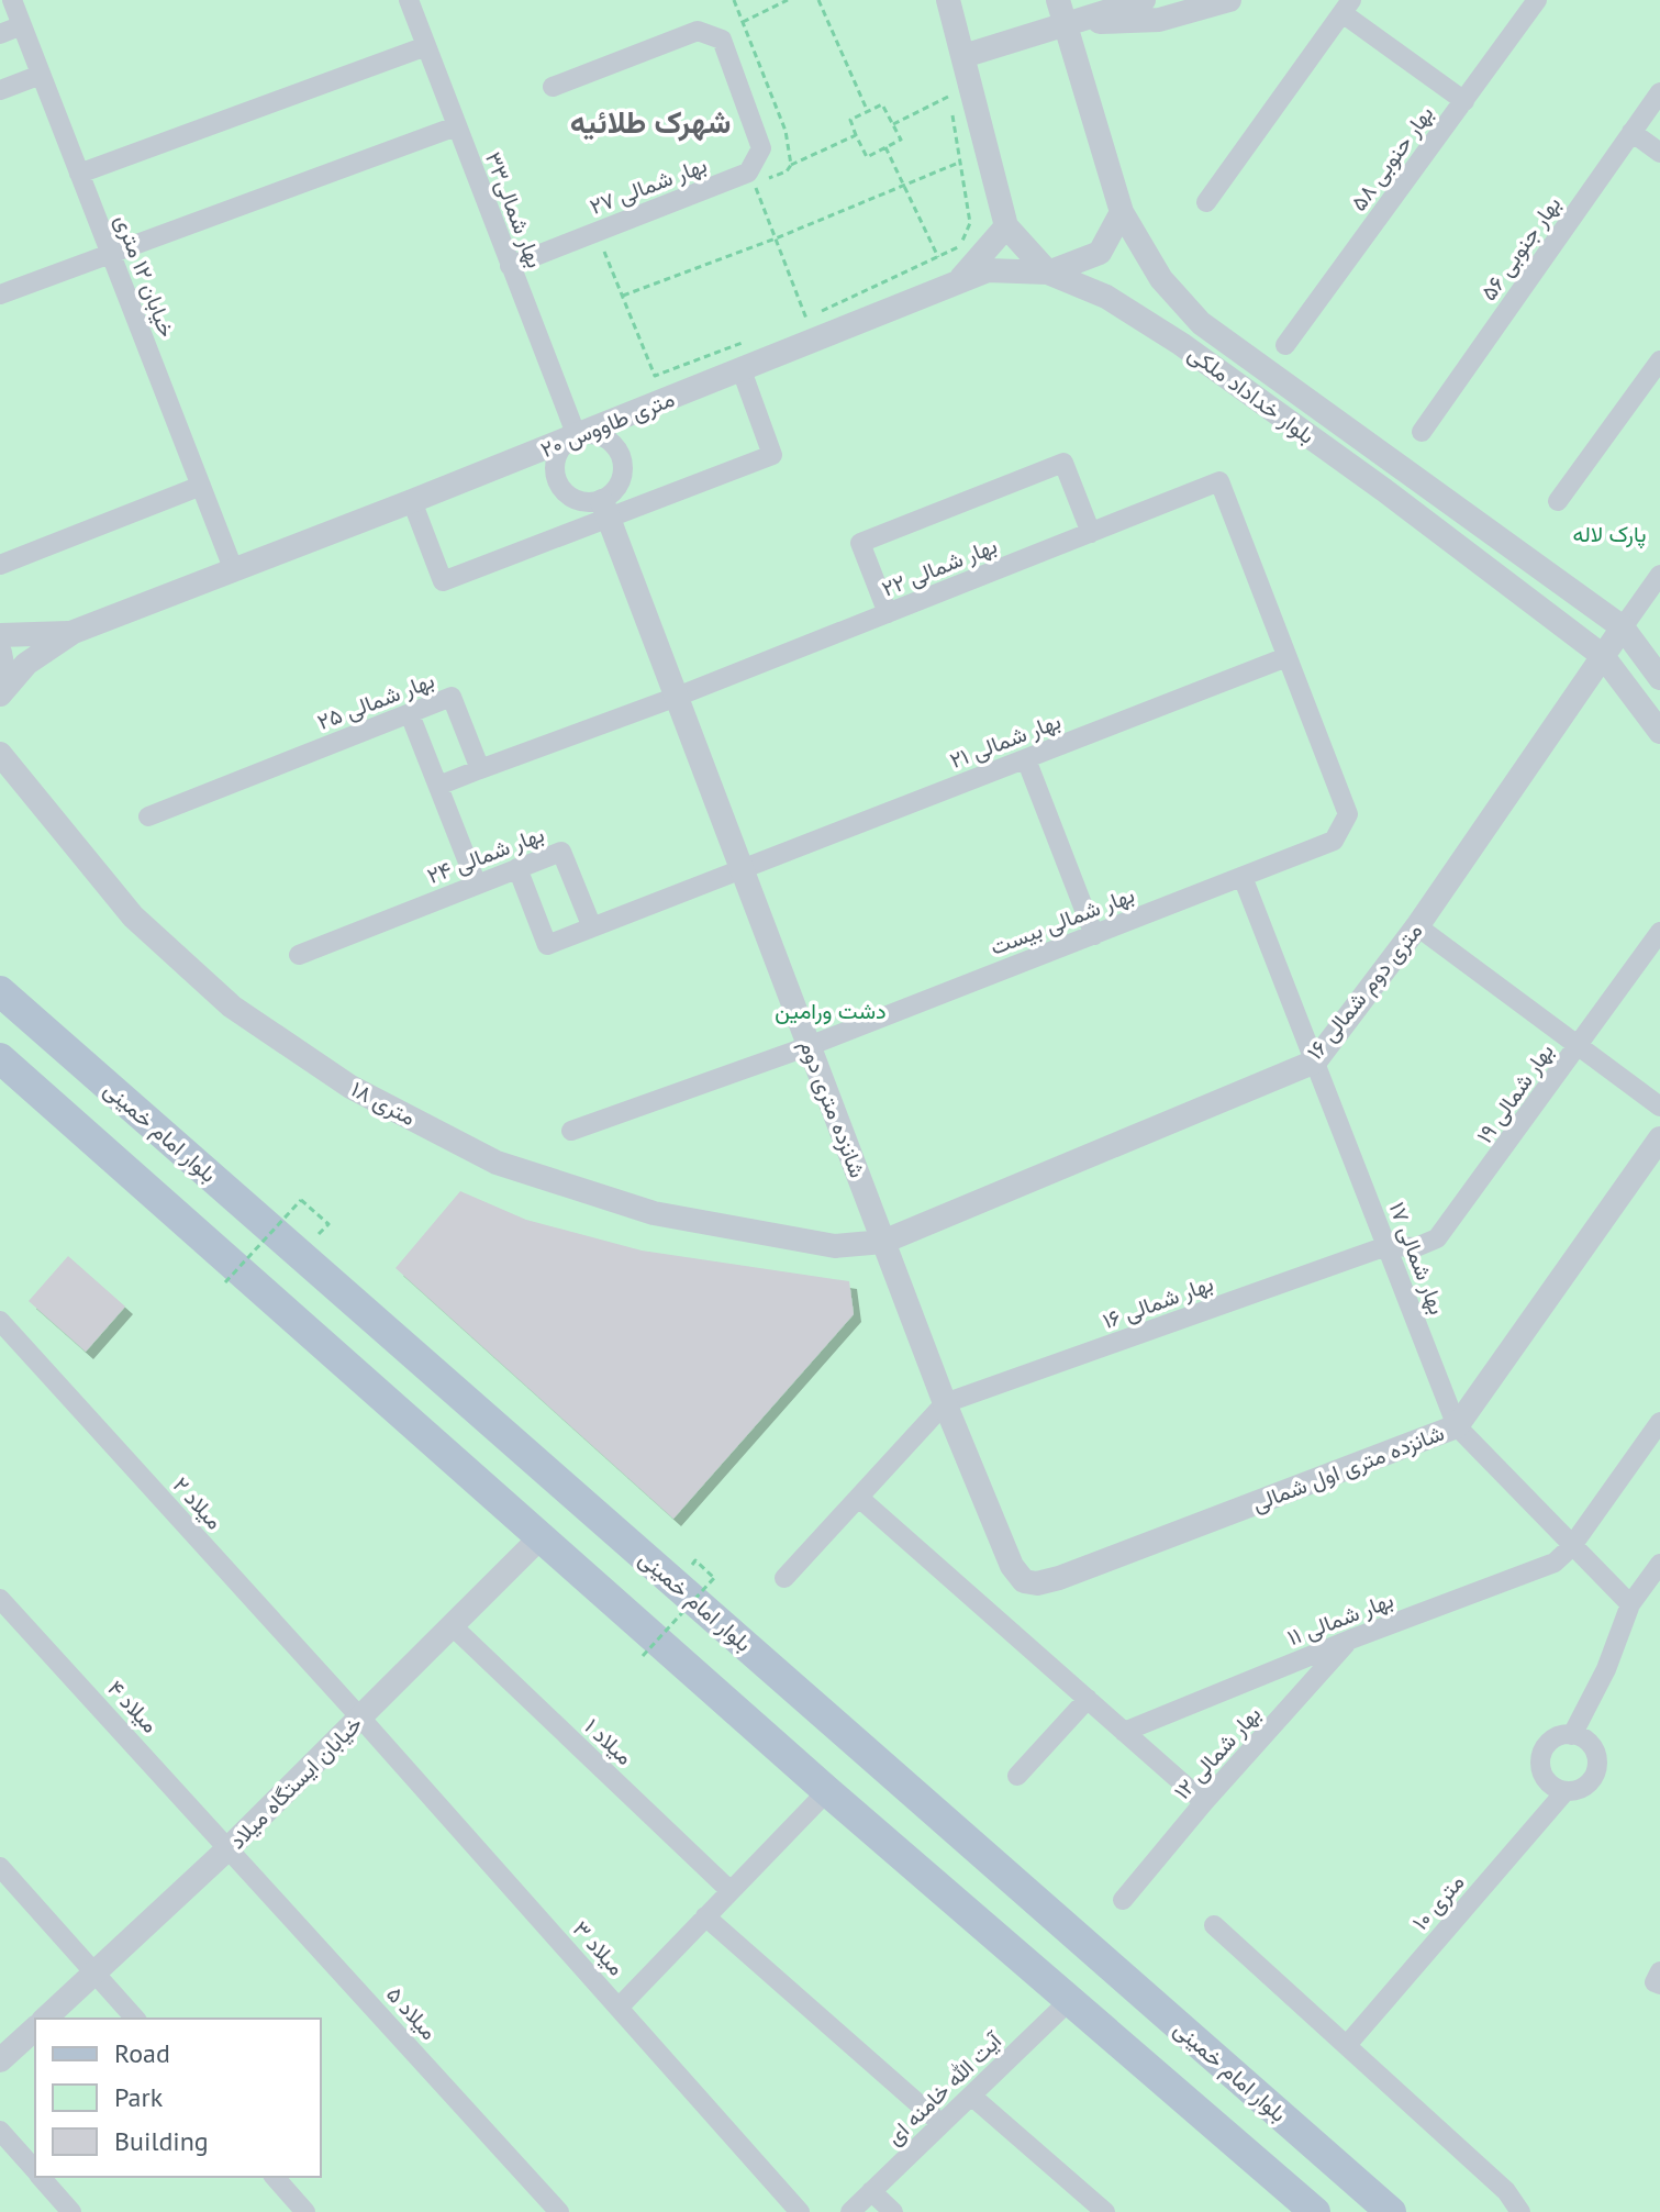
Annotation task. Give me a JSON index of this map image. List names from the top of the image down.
{
  "streets": {
    "main road": ["بلوار امام خمینی"],
    "street": [
      "بهار حنوبی ۵۸",
      "بهار شمالی ۲۷",
      "بهار شمالی۳۳",
      "بهار جنوبی ۵۶",
      "خیابان ۱۲ متری",
      "بلوار خداداد ملکی",
      "۲۰ متری طاووس",
      "بهار شمالی ۲۲",
      "بهار شمالی ۲۵",
      "بهار شمالی ۲۱",
      "بهار شمالی ۲۴",
      "بهار شمالی بیست",
      "۱۶ متری دوم شمالی",
      "بهار شمالی ۱۹",
      "۱۸ متری",
      "شانزده متری دوم",
      "بهار شمالی ۱۷",
      "بهار شمالی ۱۶",
      "شانزده متری اول شمالی",
      "میلاد ۲",
      "بهار شمالی ۱۱",
      "میلاد ۴",
      "میلاد ۱",
      "بهار شمالی ۱۲",
      "خیابان ایستگاه میلاد",
      "۱۰ متری",
      "میلاد ۳",
      "میلاد ۵",
      "آیت الله خامنه ای"
    ]
  },
  "crossings": [
    ["بهار شمالی ۲۷", "بهار شمالی۳۳"],
    ["بهار شمالی۳۳", "۲۰ متری طاووس"],
    ["بهار شمالی۳۳", "شانزده متری دوم"],
    ["خیابان ۱۲ متری", "۲۰ متری طاووس"],
    ["بلوار خداداد ملکی", "۲۰ متری طاووس"],
    ["بلوار خداداد ملکی", "۱۶ متری دوم شمالی"],
    ["۲۰ متری طاووس", "شانزده متری دوم"],
    ["بهار شمالی ۲۲", "بهار شمالی ۲۱"],
    ["بهار شمالی ۲۲", "بهار شمالی بیست"],
    ["بهار شمالی ۲۲", "شانزده متری دوم"],
    ["بهار شمالی ۲۱", "بهار شمالی بیست"],
    ["بهار شمالی ۲۱", "شانزده متری دوم"],
    ["بهار شمالی بیست", "شانزده متری دوم"],
    ["بهار شمالی بیست", "بهار شمالی ۱۷"],
    ["۱۶ متری دوم شمالی", "۱۸ متری"],
    ["۱۶ متری دوم شمالی", "شانزده متری دوم"],
    ["۱۶ متری دوم شمالی", "بهار شمالی ۱۷"],
    ["بهار شمالی ۱۹", "بهار شمالی ۱۷"],
    ["بهار شمالی ۱۹", "بهار شمالی ۱۶"],
    ["۱۸ متری", "شانزده متری دوم"],
    ["شانزده متری دوم", "بهار شمالی ۱۶"],
    ["شانزده متری دوم", "شانزده متری اول شمالی"],
    ["بهار شمالی ۱۷", "بهار شمالی ۱۶"],
    ["بهار شمالی ۱۷", "شانزده متری اول شمالی"],
    ["بهار شمالی ۱۷", "بهار شمالی ۱۱"],
    ["میلاد ۲", "خیابان ایستگاه میلاد"],
    ["میلاد ۲", "میلاد ۳"],
    ["بهار شمالی ۱۱", "بهار شمالی ۱۲"],
    ["میلاد ۴", "خیابان ایستگاه میلاد"],
    ["میلاد ۴", "میلاد ۵"],
    ["میلاد ۱", "خیابان ایستگاه میلاد"],
    ["خیابان ایستگاه میلاد", "میلاد ۳"],
    ["خیابان ایستگاه میلاد", "میلاد ۵"]
  ],
  "districts": ["شهرک طلائیه"],
  "parks": ["پارک لاله", "دشت ورامین"],
  "legend": ["Road", "Park", "Building"]
}
